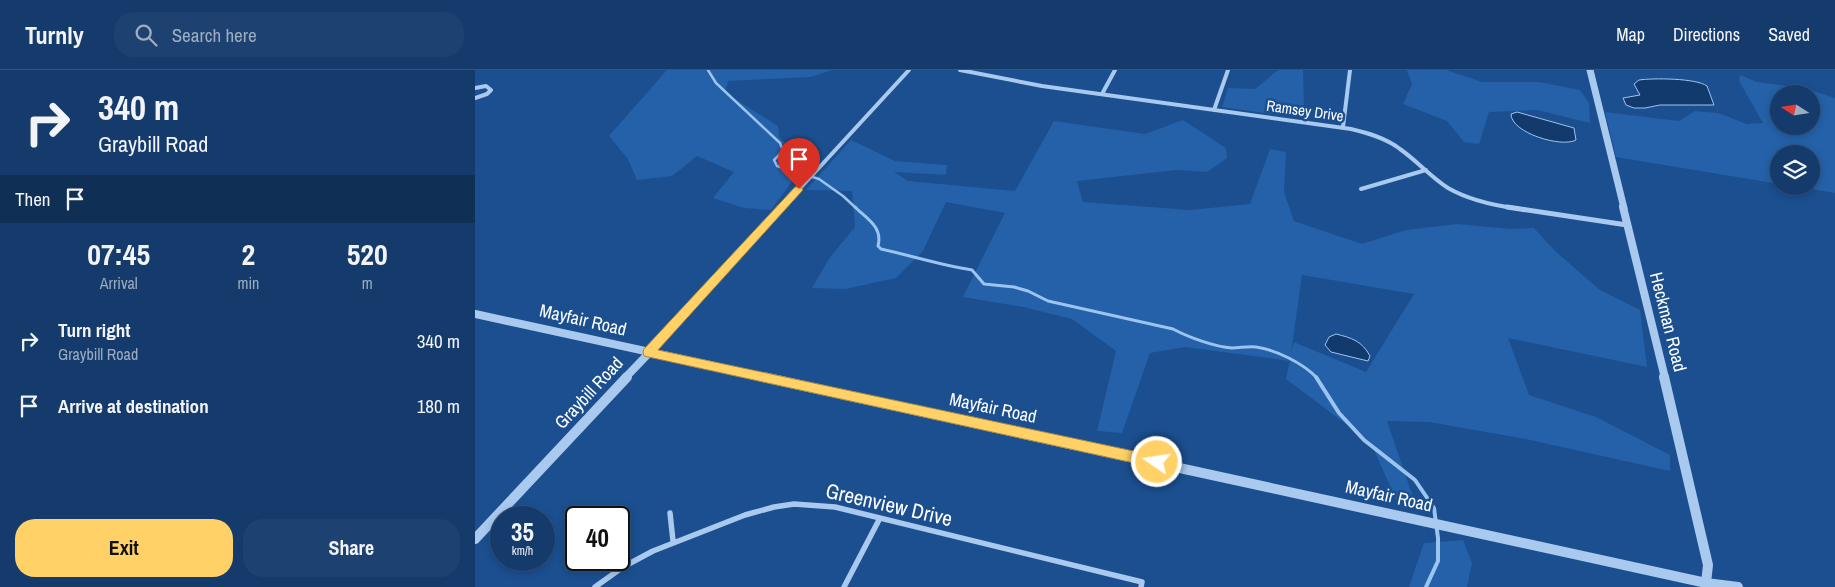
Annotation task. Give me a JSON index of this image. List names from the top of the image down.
{
  "streets": {
    "street": [
      "Ramsey Drive",
      "Mayfair Road",
      "Heckman Road",
      "Graybill Road",
      "Greenview Drive"
    ]
  },
  "crossings": [
    ["Ramsey Drive", "Heckman Road"],
    ["Mayfair Road", "Heckman Road"],
    ["Mayfair Road", "Graybill Road"]
  ],
  "north": "left",
  "page": {
    "header": "Turnly",
    "search": "Search here",
    "nav": ["Map", "Directions", "Saved"],
    "turn": ["340 m", "Graybill Road"],
    "then": "Then",
    "eta": [
      "07:45",
      "Arrival",
      "2",
      "min",
      "520",
      "m"
    ],
    "list": [
      {
        "name": "Turn right",
        "note": "Graybill Road",
        "value": "340 m"
      },
      {
        "name": "Arrive at destination",
        "value": "180 m"
      }
    ],
    "speed": "35 km/h",
    "limit": "40",
    "buttons": ["Exit", "Share"]
  }
}
